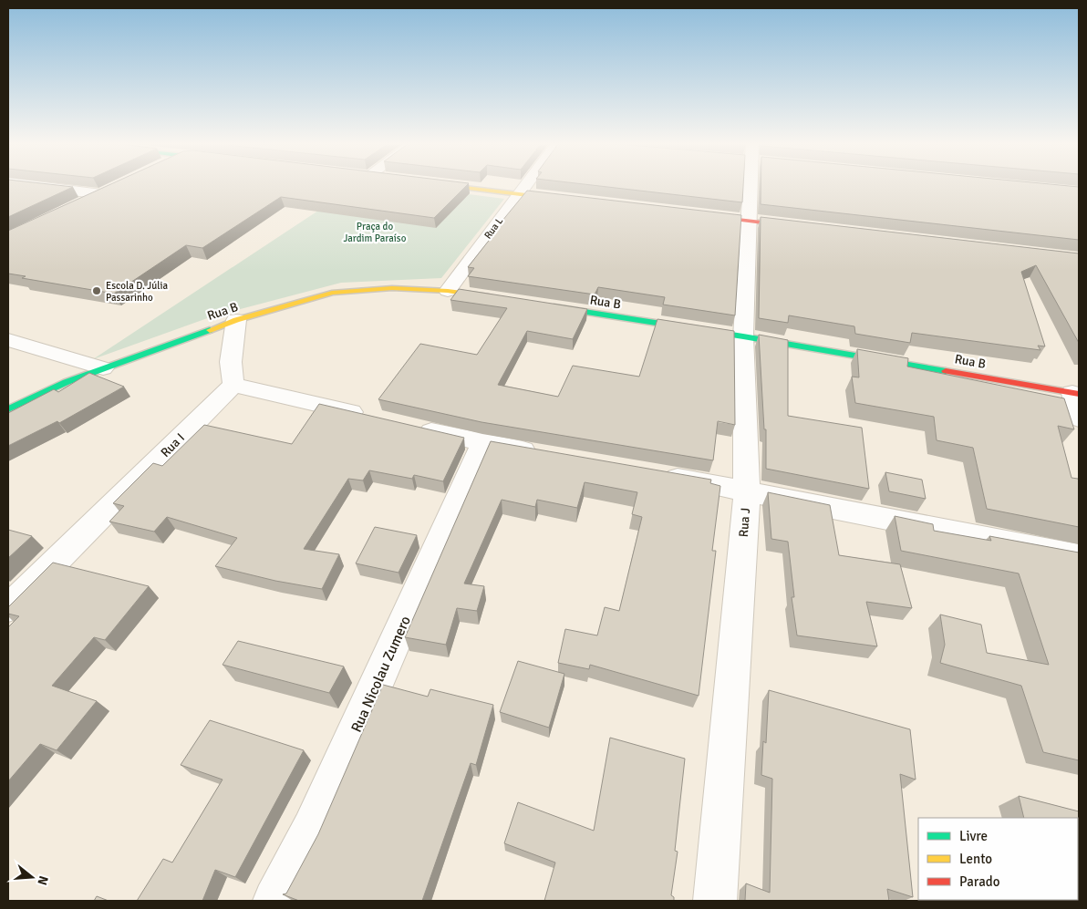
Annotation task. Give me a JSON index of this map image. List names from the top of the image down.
{
  "streets": {
    "street": [
      "Rua L",
      "Rua B",
      "Rua I",
      "Rua J",
      "Rua Nicolau Zumero"
    ]
  },
  "crossings": [
    ["Rua L", "Rua B"],
    ["Rua B", "Rua J"]
  ],
  "parks": ["Praça do Jardim Paraíso"],
  "places": ["Escola D. Júlia Passarinho"],
  "legend": ["Livre", "Lento", "Parado"],
  "north": "right"
}
